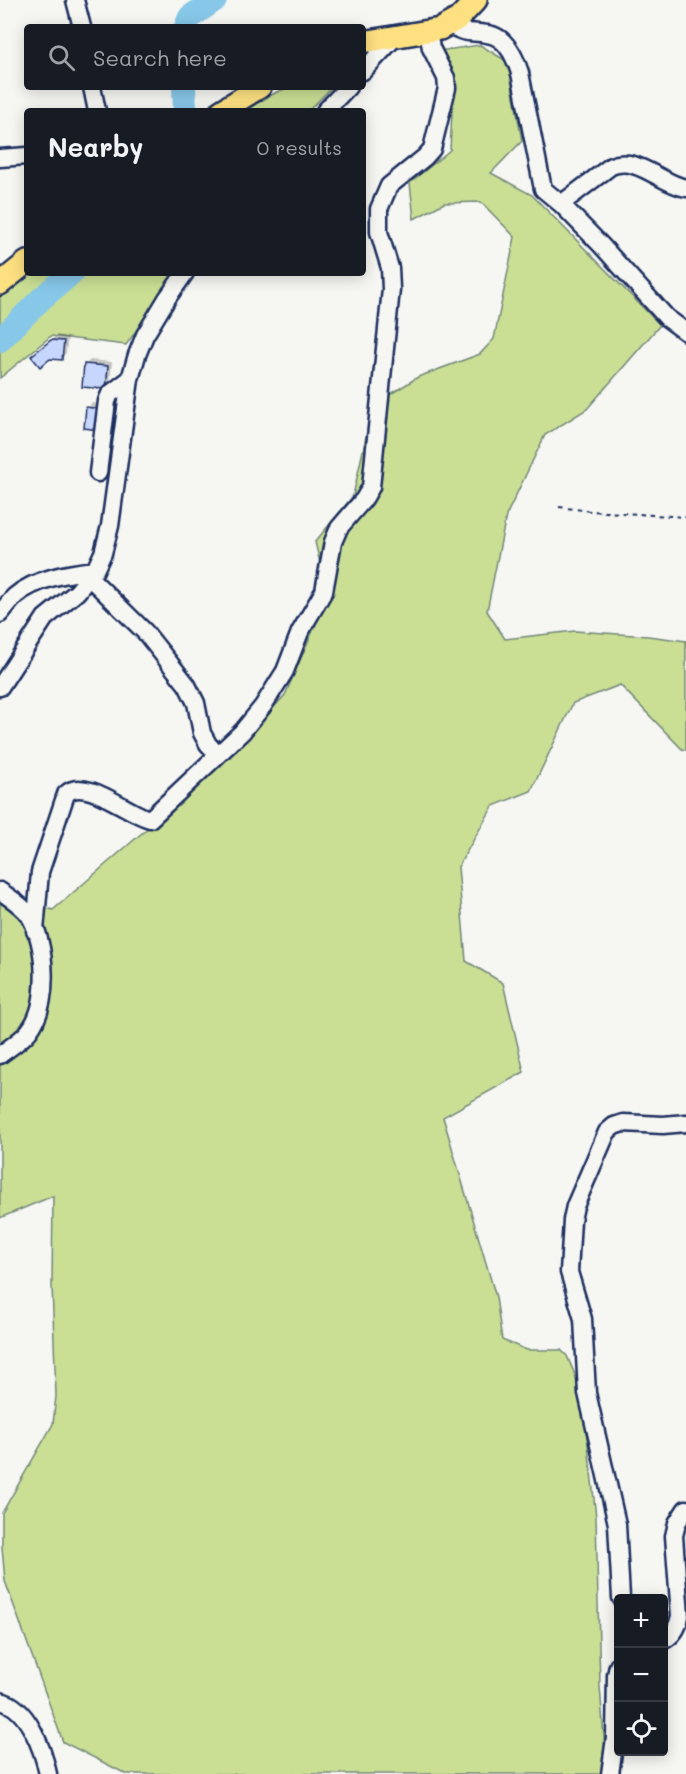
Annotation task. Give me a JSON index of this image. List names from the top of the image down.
{
  "page": {
    "search": "Search here",
    "heading": ["Nearby", "0 results"],
    "map_buttons": ["+", "−"]
  }
}
